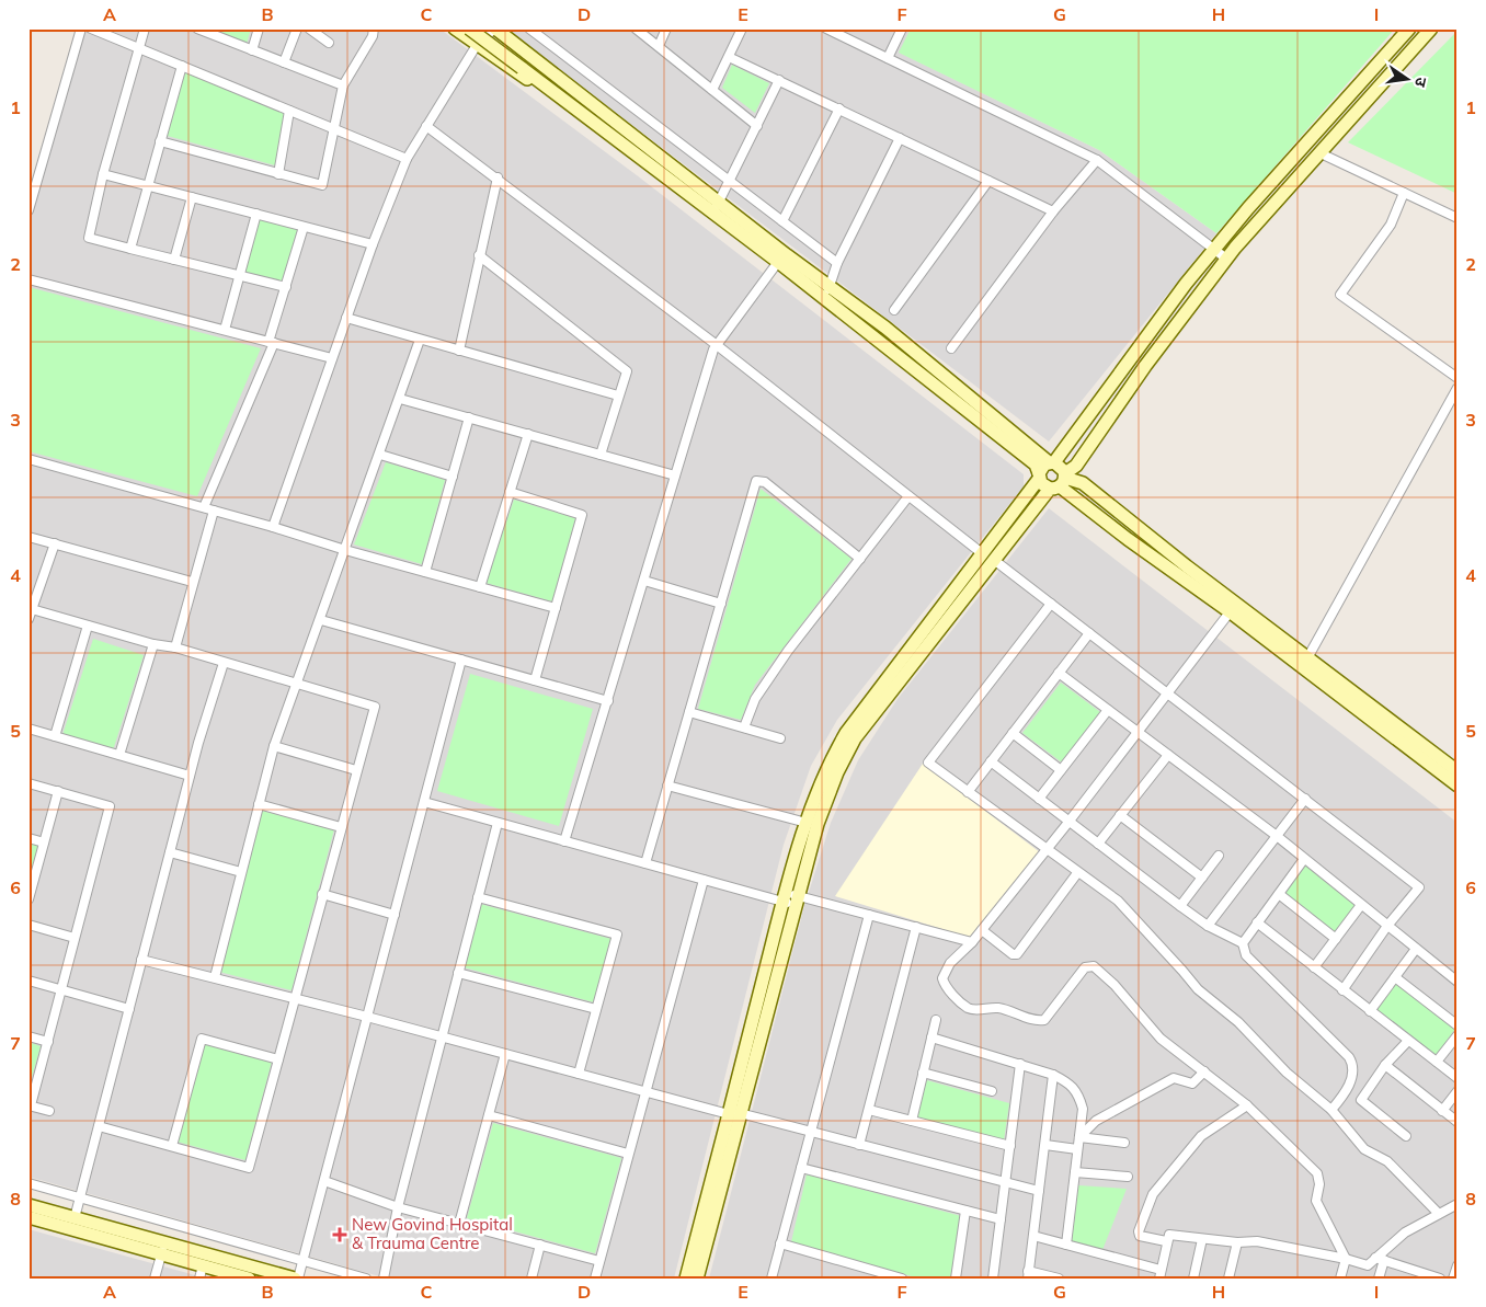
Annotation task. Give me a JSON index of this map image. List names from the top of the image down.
{
  "places": {
    "health": ["New Govind Hospital & Trauma Centre"]
  },
  "north": "right",
  "grid": {
    "columns": [
      "A",
      "B",
      "C",
      "D",
      "E",
      "F",
      "G",
      "H",
      "I"
    ],
    "rows": [
      "1",
      "2",
      "3",
      "4",
      "5",
      "6",
      "7",
      "8"
    ]
  }
}
